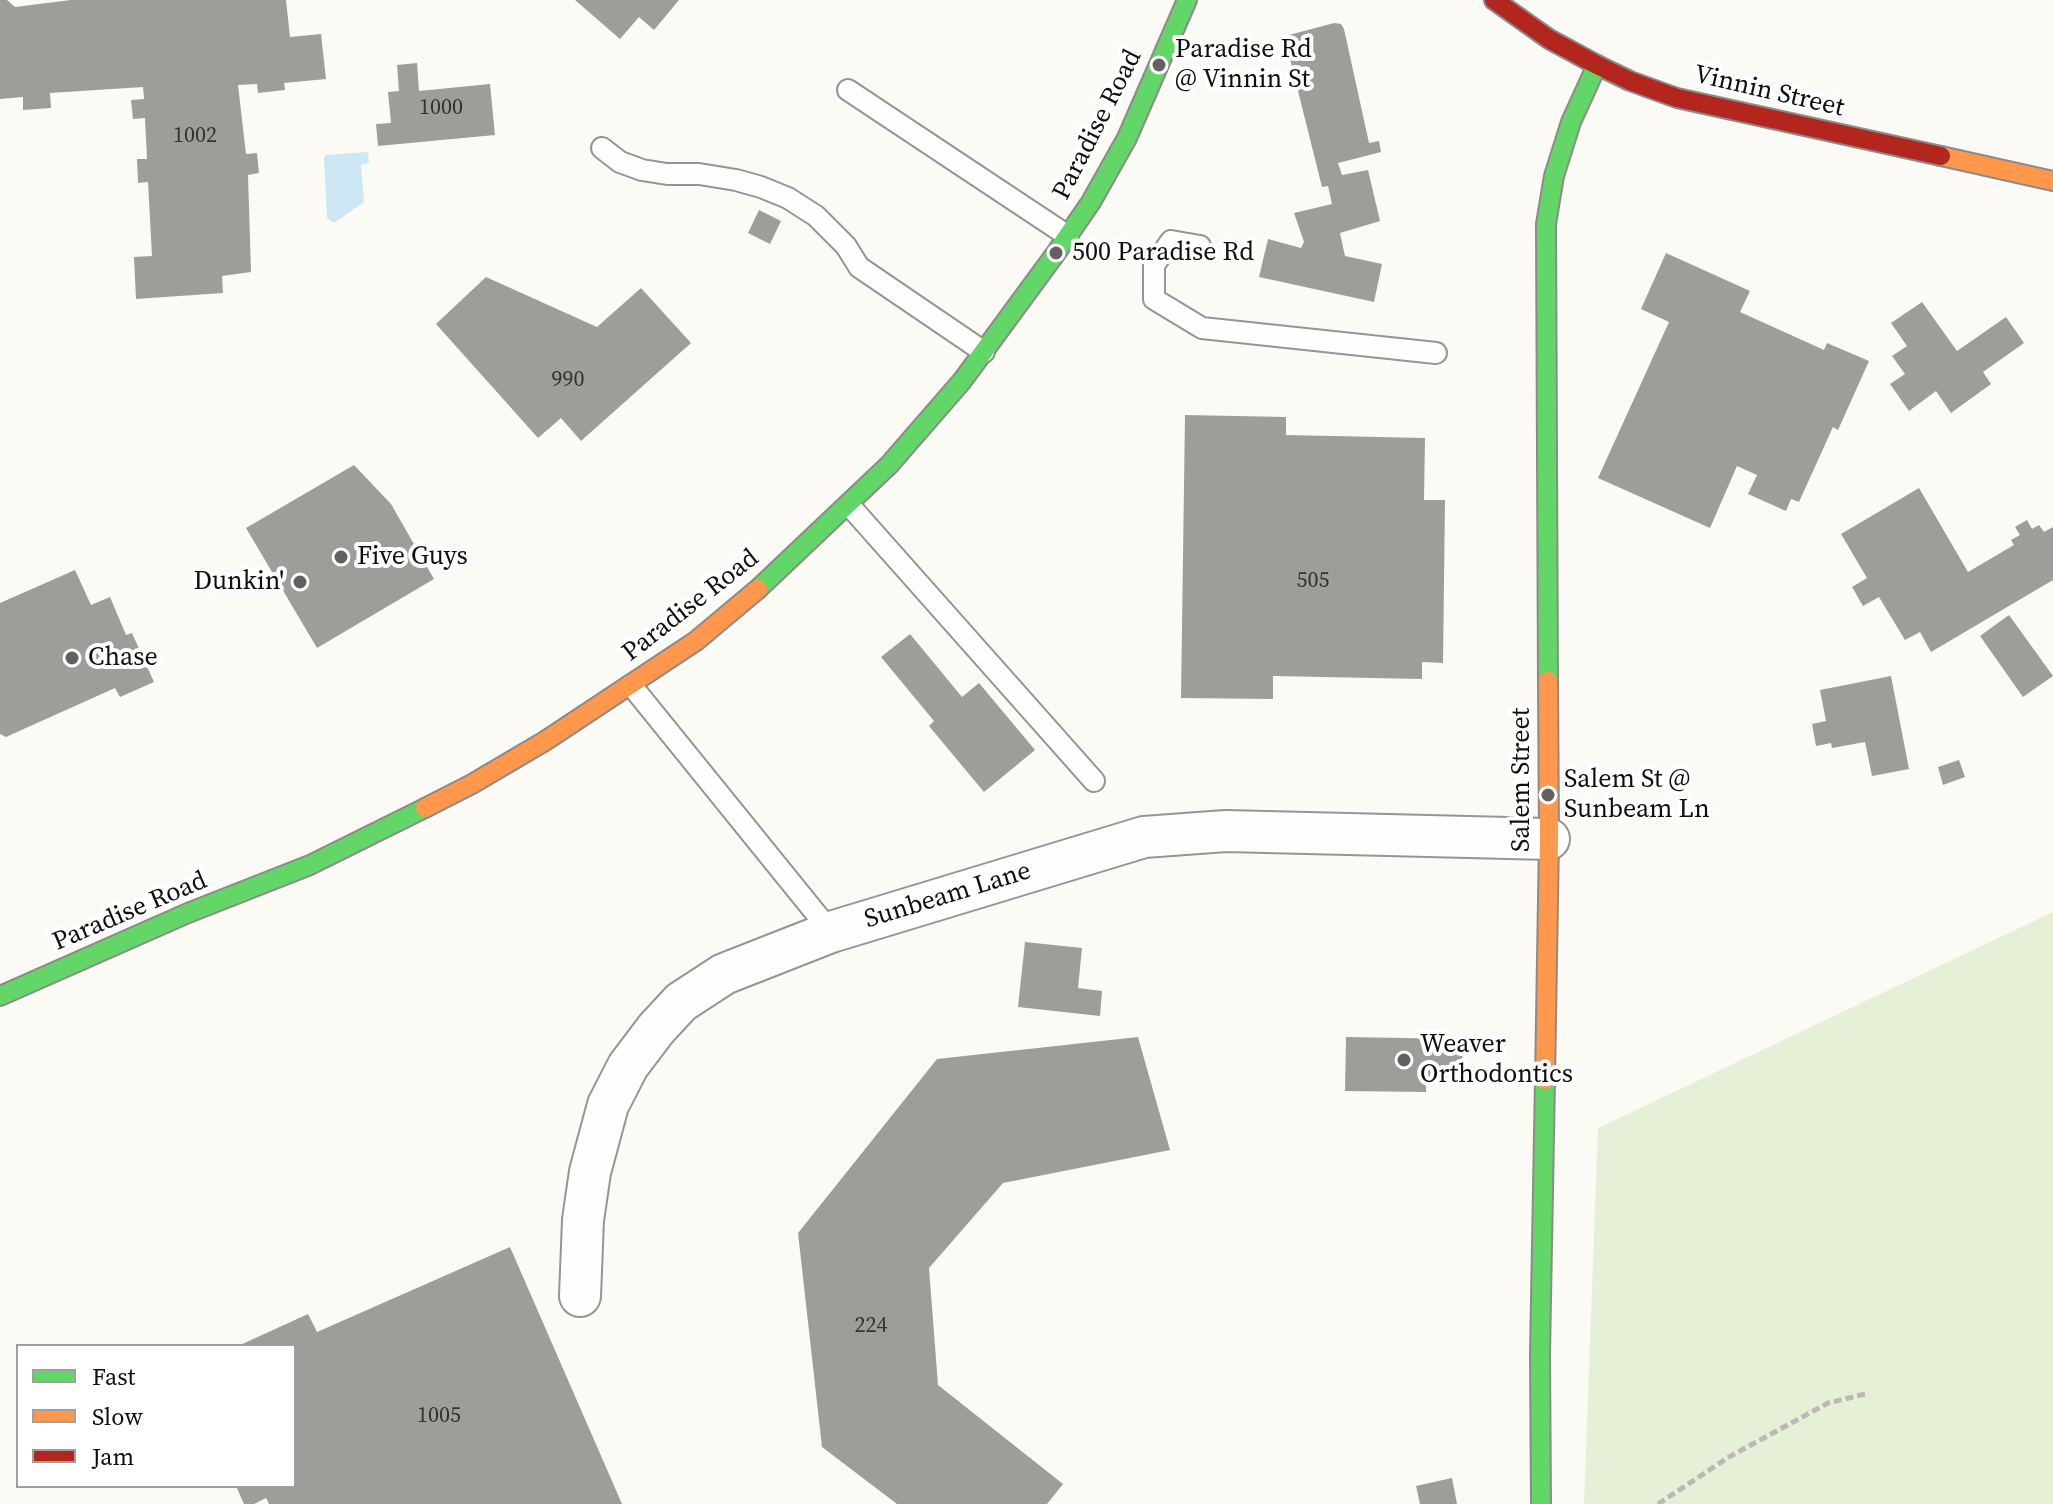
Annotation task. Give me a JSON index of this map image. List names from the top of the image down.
{
  "streets": {
    "main road": ["Vinnin Street", "Paradise Road", "Salem Street"],
    "street": ["Sunbeam Lane"]
  },
  "crossings": [
    ["Vinnin Street", "Salem Street"],
    ["Salem Street", "Sunbeam Lane"]
  ],
  "places": [
    "Paradise Rd @ Vinnin St",
    "500 Paradise Rd",
    "Five Guys",
    "Dunkin'",
    "Chase",
    "Salem St @ Sunbeam Ln",
    "Weaver Orthodontics"
  ],
  "house_numbers": [
    "1000",
    "1002",
    "990",
    "505",
    "224",
    "1005"
  ],
  "legend": ["Fast", "Slow", "Jam"]
}
